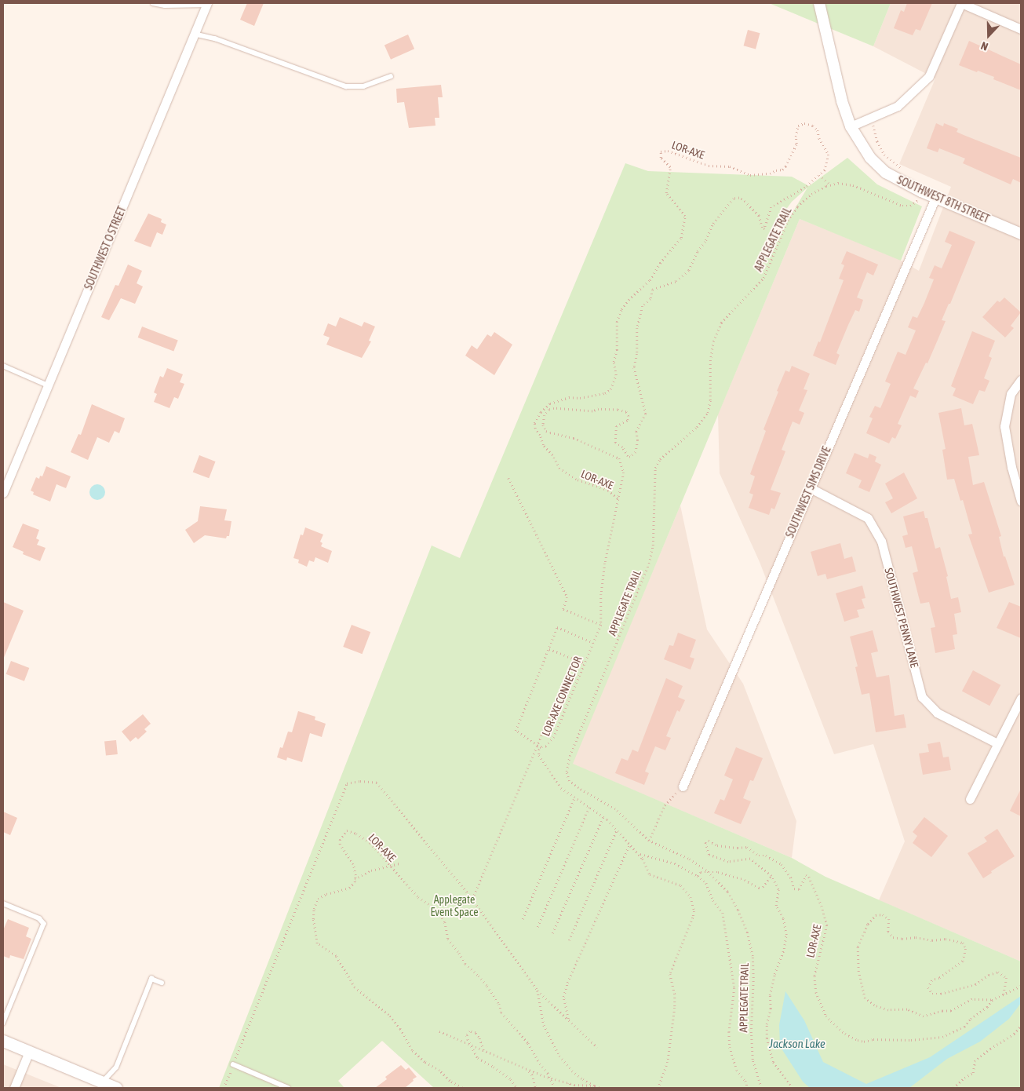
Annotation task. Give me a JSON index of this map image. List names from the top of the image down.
{
  "streets": {
    "street": [
      "SOUTHWEST 8TH STREET",
      "SOUTHWEST O STREET",
      "SOUTHWEST SIMS DRIVE",
      "SOUTHWEST PENNY LANE"
    ],
    "path": ["LOR-AXE", "APPLEGATE TRAIL", "LOR-AXE CONNECTOR"]
  },
  "crossings": [
    ["LOR-AXE", "APPLEGATE TRAIL"],
    ["LOR-AXE", "LOR-AXE CONNECTOR"],
    ["SOUTHWEST 8TH STREET", "SOUTHWEST SIMS DRIVE"],
    ["SOUTHWEST SIMS DRIVE", "SOUTHWEST PENNY LANE"]
  ],
  "water": ["Jackson Lake"],
  "parks": ["Applegate Event Space"],
  "north": "bottom"
}
